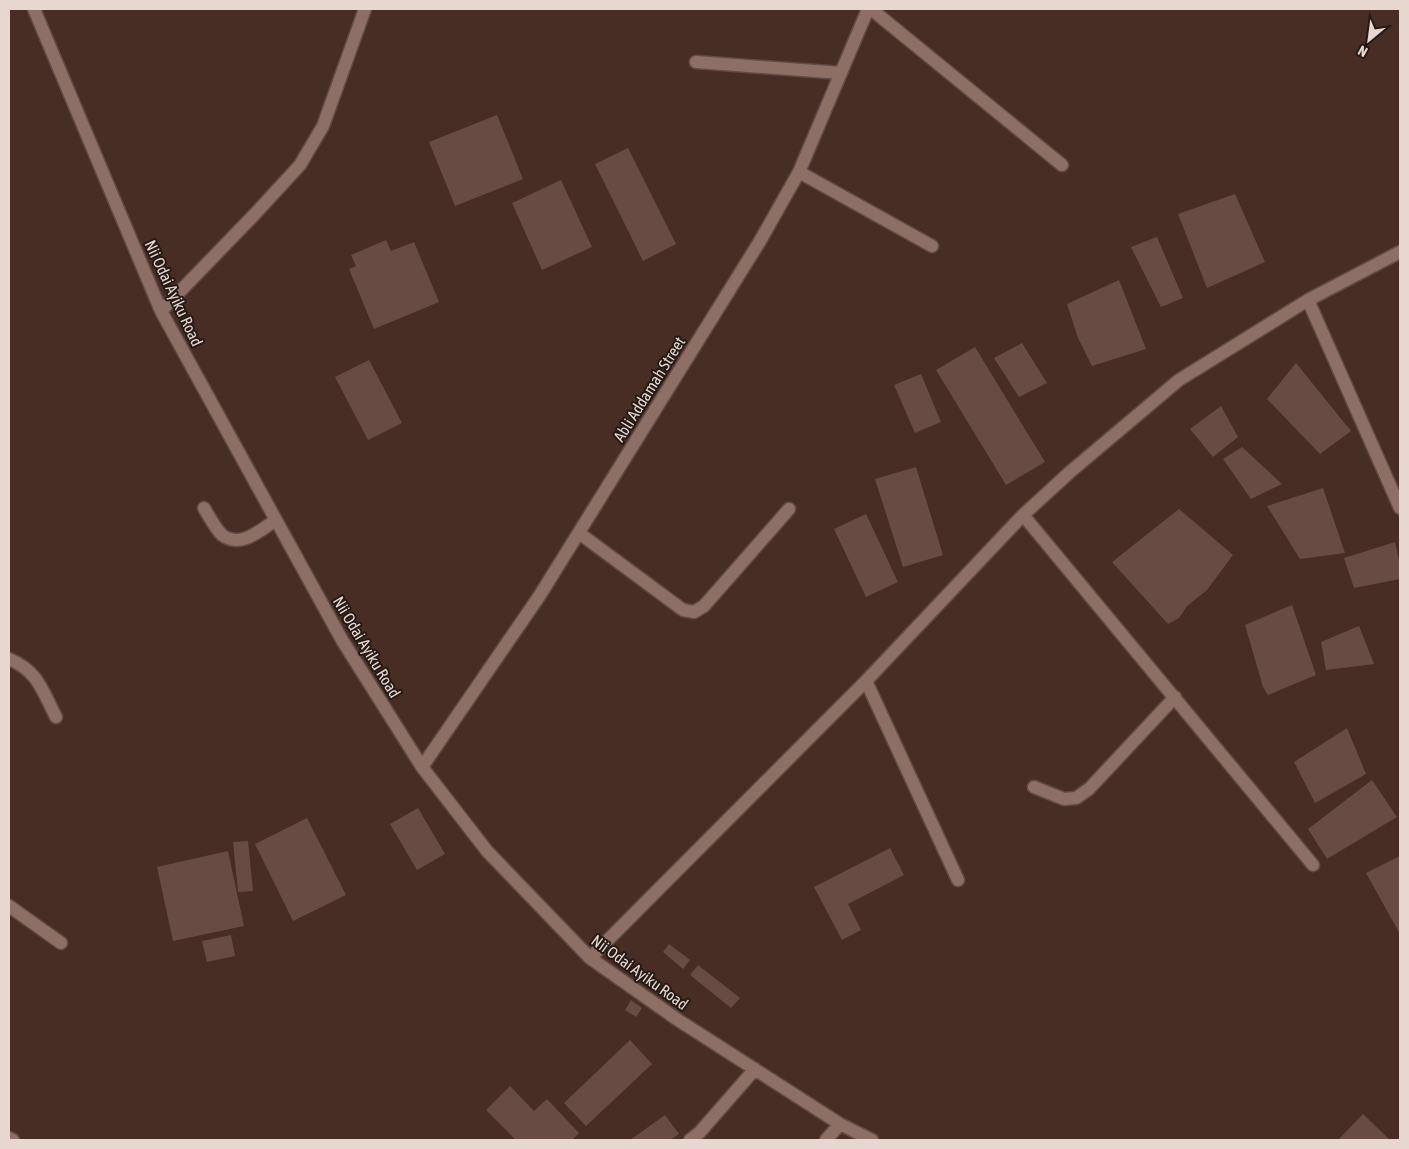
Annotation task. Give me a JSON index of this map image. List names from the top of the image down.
{
  "streets": {
    "street": ["Nii Odai Ayiku Road", "Abli Addamah Street"]
  },
  "crossings": [
    ["Nii Odai Ayiku Road", "Abli Addamah Street"]
  ],
  "north": "bottom left"
}
